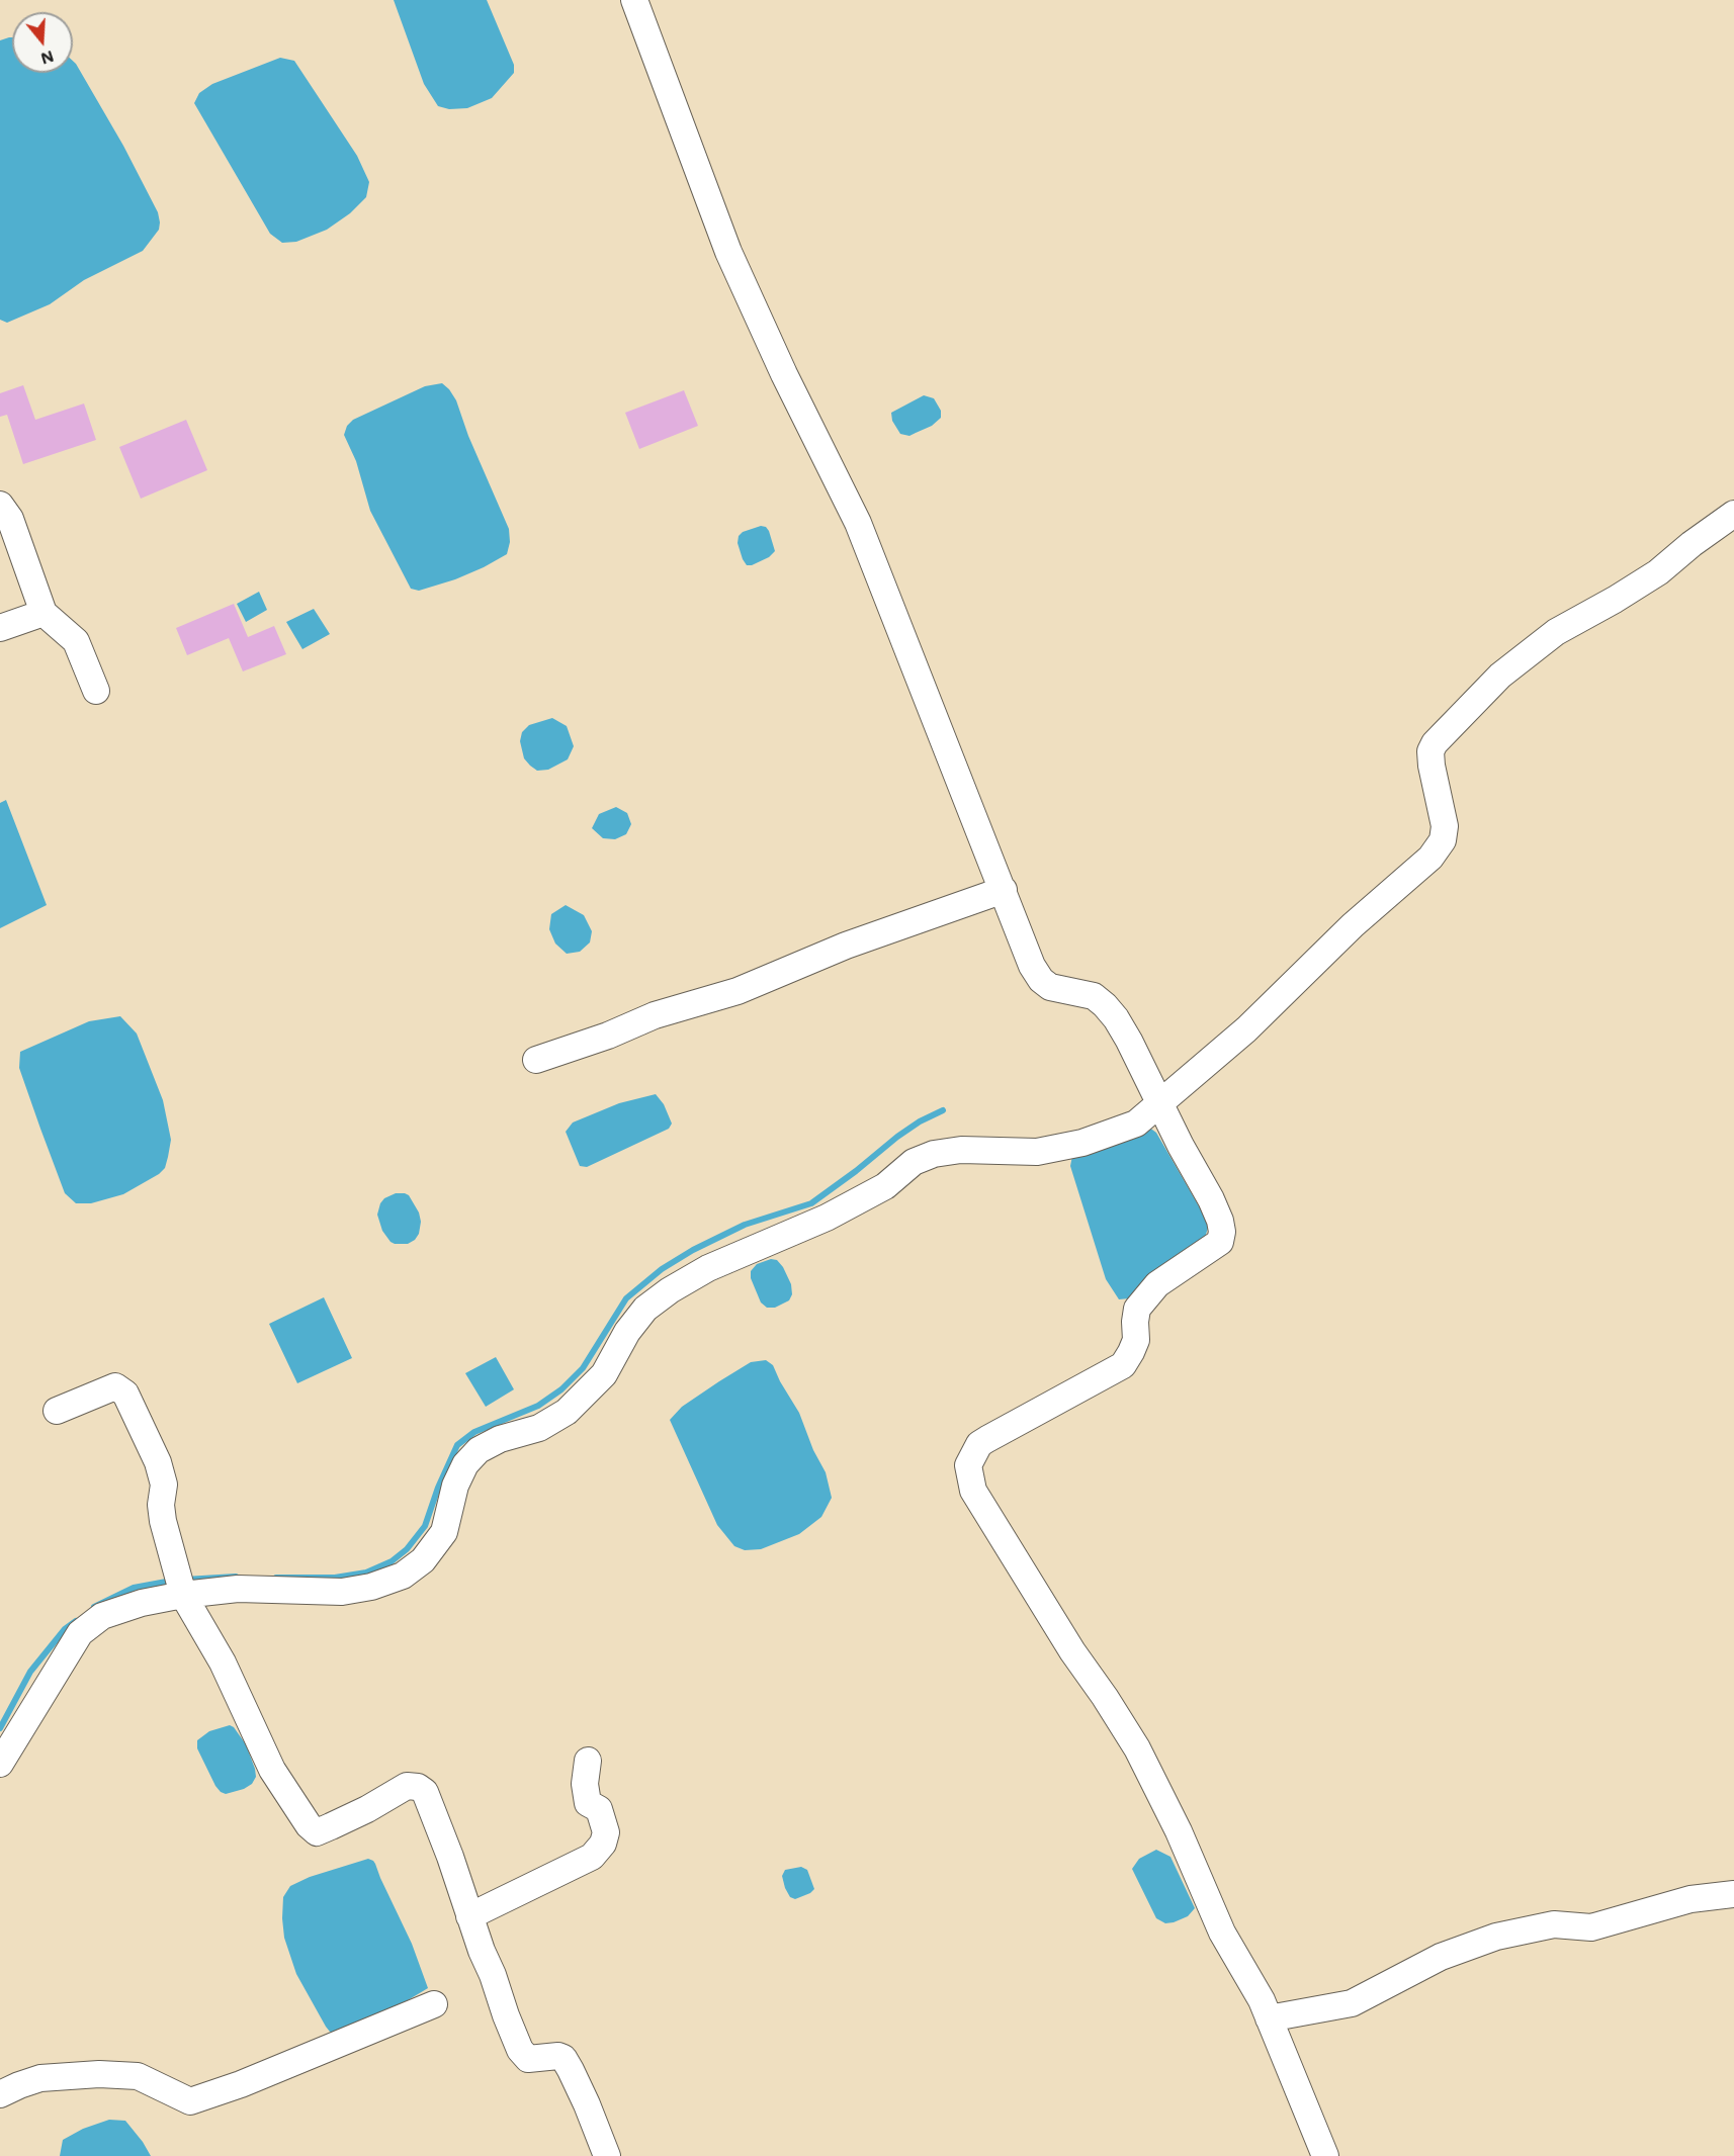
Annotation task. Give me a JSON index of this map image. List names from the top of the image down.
{
  "north": "bottom"
}
